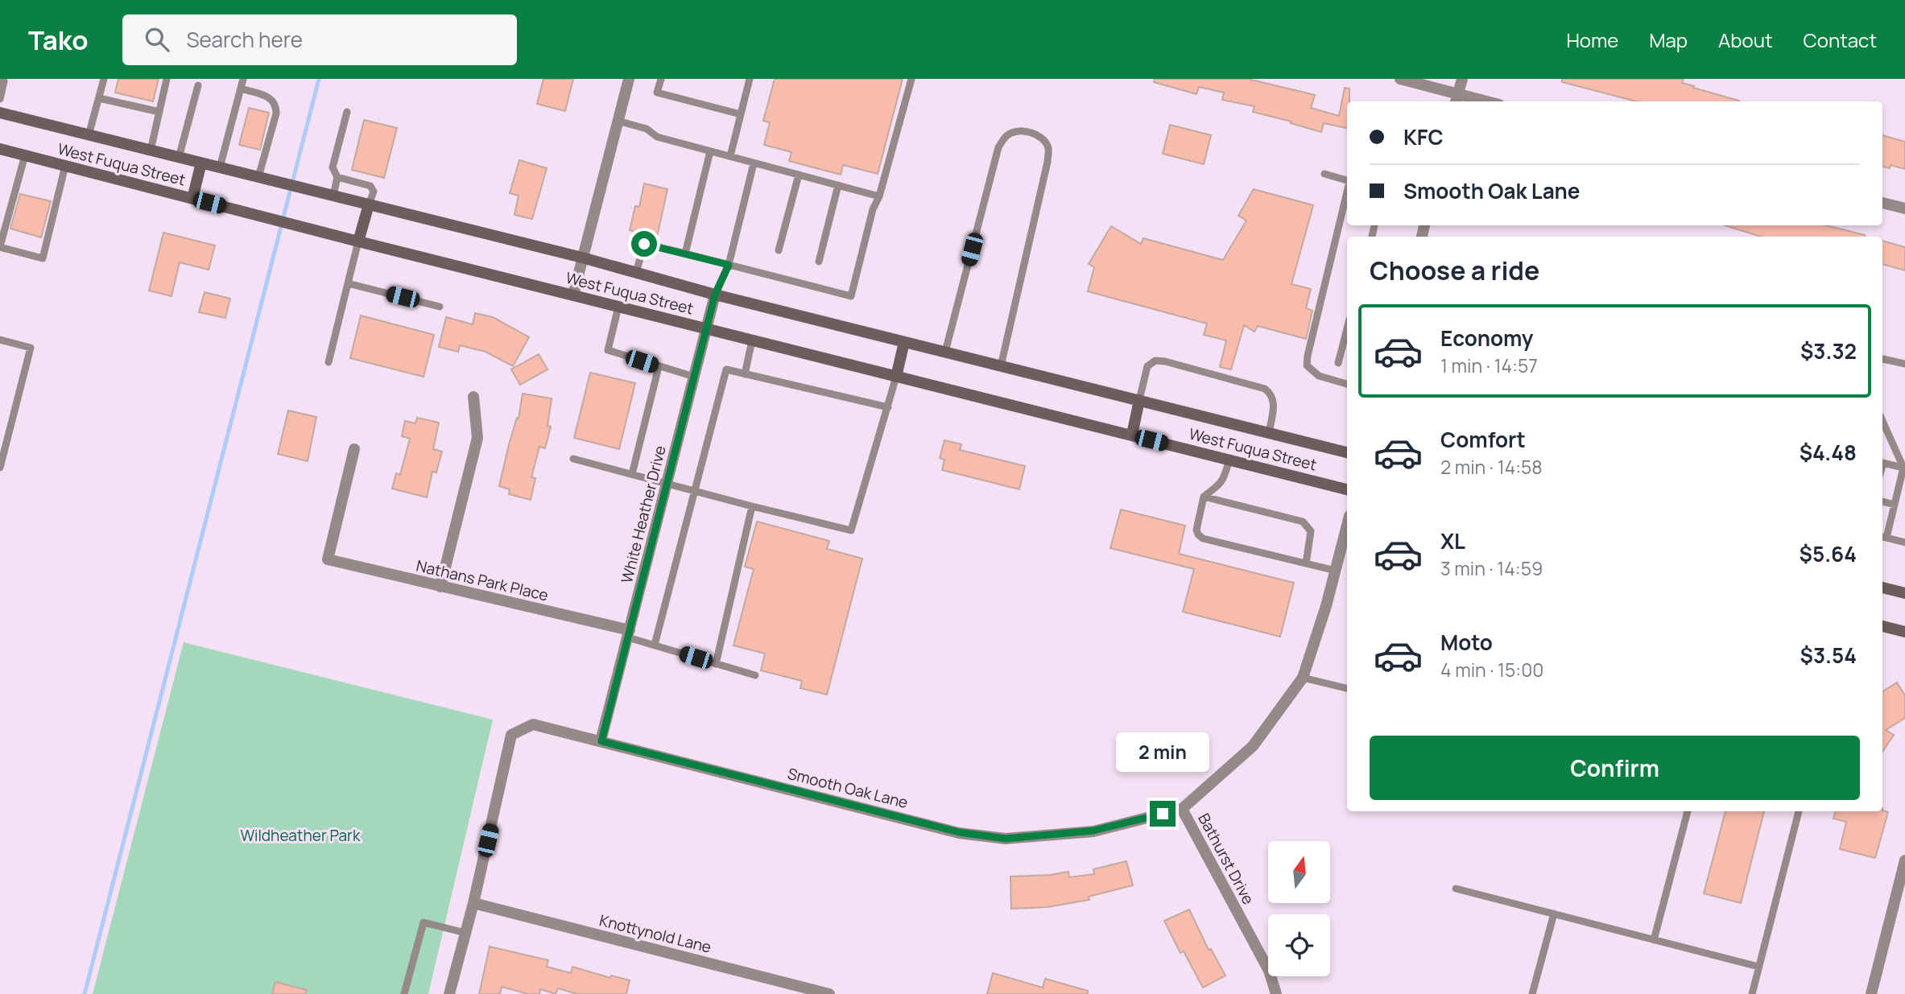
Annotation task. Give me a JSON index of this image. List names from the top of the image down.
{
  "streets": {
    "main road": ["West Fuqua Street"],
    "street": [
      "White Heather Drive",
      "Nathans Park Place",
      "Smooth Oak Lane",
      "Bathurst Drive",
      "Knottynold Lane"
    ]
  },
  "crossings": [
    ["West Fuqua Street", "White Heather Drive"],
    ["White Heather Drive", "Nathans Park Place"],
    ["White Heather Drive", "Smooth Oak Lane"],
    ["Smooth Oak Lane", "Bathurst Drive"],
    ["Smooth Oak Lane", "Knottynold Lane"]
  ],
  "parks": ["Wildheather Park"],
  "north": "top",
  "page": {
    "header": "Tako",
    "search": "Search here",
    "nav": [
      "Home",
      "Map",
      "About",
      "Contact"
    ],
    "banner": ["KFC", "Smooth Oak Lane"],
    "heading": "Choose a ride",
    "list": [
      {
        "name": "Economy",
        "note": "1 min · 14:57",
        "value": "$3.32"
      },
      {
        "name": "Comfort",
        "note": "2 min · 14:58",
        "value": "$4.48"
      },
      {
        "name": "XL",
        "note": "3 min · 14:59",
        "value": "$5.64"
      },
      {
        "name": "Moto",
        "note": "4 min · 15:00",
        "value": "$3.54"
      }
    ],
    "buttons": "Confirm",
    "bubble": "2 min"
  }
}
